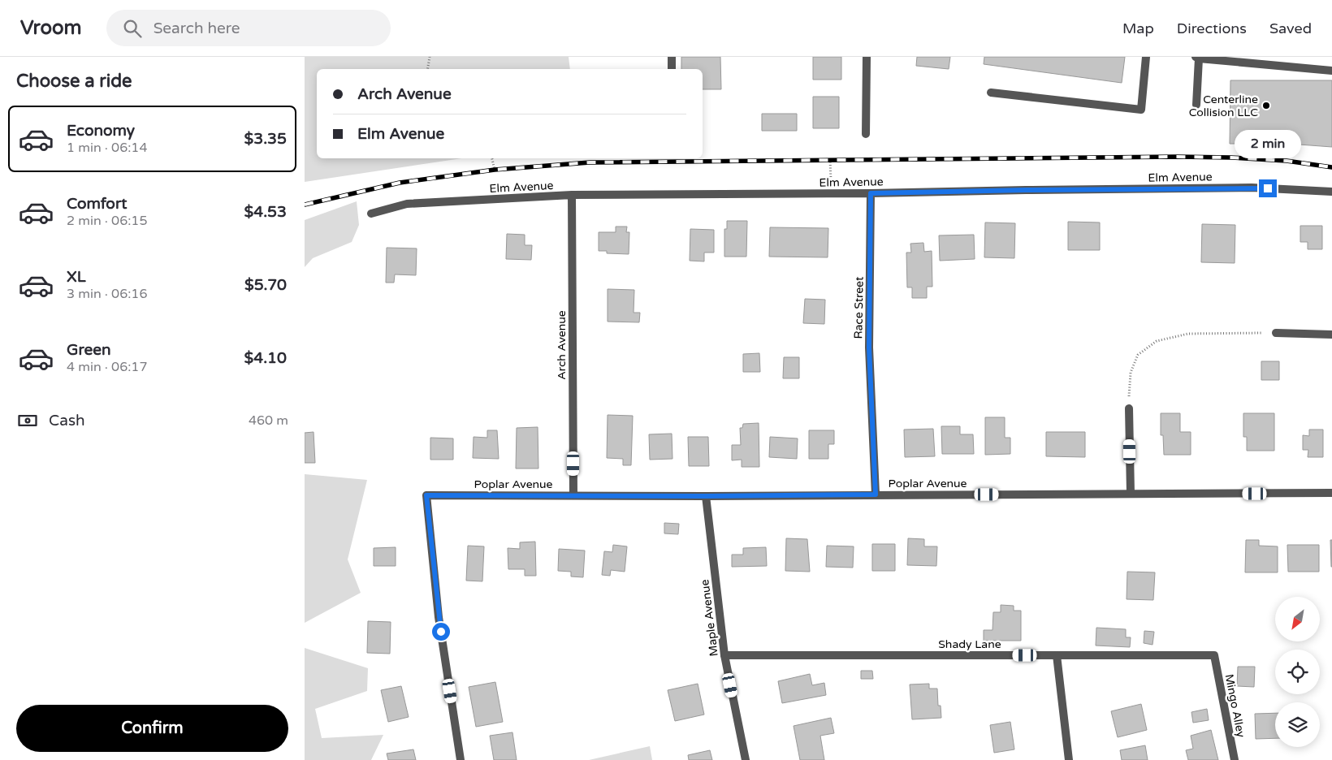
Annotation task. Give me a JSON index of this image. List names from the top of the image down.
{
  "streets": {
    "street": [
      "Elm Avenue",
      "Race Street",
      "Arch Avenue",
      "Poplar Avenue",
      "Maple Avenue",
      "Shady Lane",
      "Mingo Alley"
    ]
  },
  "crossings": [
    ["Elm Avenue", "Race Street"],
    ["Elm Avenue", "Arch Avenue"],
    ["Race Street", "Poplar Avenue"],
    ["Arch Avenue", "Poplar Avenue"],
    ["Poplar Avenue", "Maple Avenue"],
    ["Maple Avenue", "Shady Lane"],
    ["Shady Lane", "Mingo Alley"]
  ],
  "places": ["Centerline Collision LLC"],
  "north": "bottom left",
  "page": {
    "header": "Vroom",
    "search": "Search here",
    "nav": ["Map", "Directions", "Saved"],
    "heading": "Choose a ride",
    "banner": ["Arch Avenue", "Elm Avenue"],
    "list": [
      {
        "name": "Economy",
        "note": "1 min · 06:14",
        "value": "$3.35"
      },
      {
        "name": "Comfort",
        "note": "2 min · 06:15",
        "value": "$4.53"
      },
      {
        "name": "XL",
        "note": "3 min · 06:16",
        "value": "$5.70"
      },
      {
        "name": "Green",
        "note": "4 min · 06:17",
        "value": "$4.10"
      }
    ],
    "bubble": "2 min",
    "pay": ["Cash", "460 m"],
    "buttons": "Confirm"
  }
}
